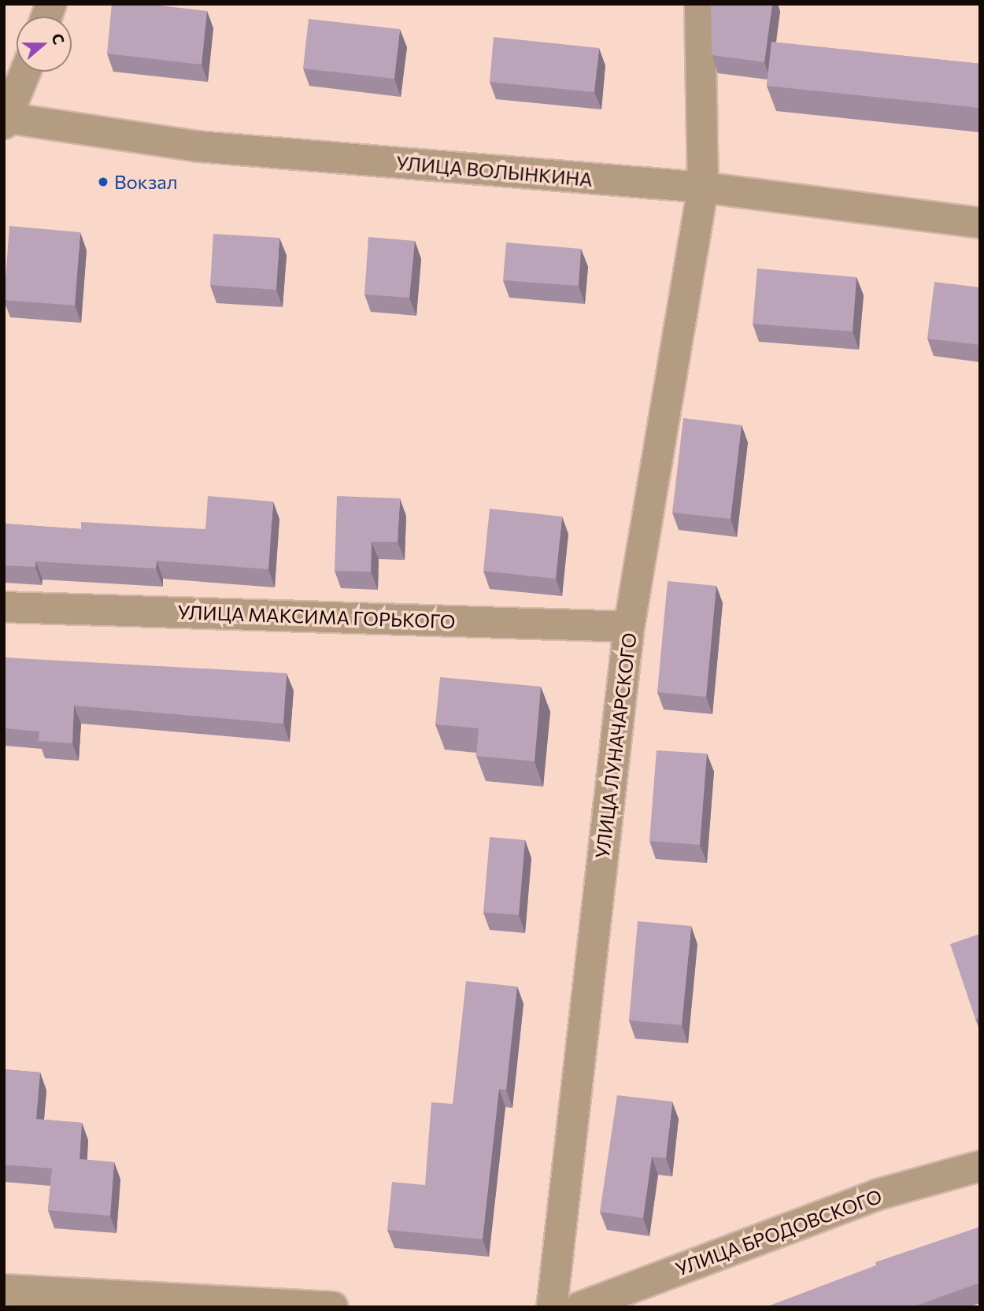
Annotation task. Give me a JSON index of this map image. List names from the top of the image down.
{
  "streets": {
    "street": [
      "УЛИЦА ВОЛЫНКИНА",
      "УЛИЦА МАКСИМА ГОРЬКОГО",
      "УЛИЦА ЛУНАЧАРСКОГО",
      "УЛИЦА БРОДОВСКОГО"
    ]
  },
  "crossings": [
    ["УЛИЦА ВОЛЫНКИНА", "УЛИЦА ЛУНАЧАРСКОГО"],
    ["УЛИЦА МАКСИМА ГОРЬКОГО", "УЛИЦА ЛУНАЧАРСКОГО"]
  ],
  "places": ["Вокзал"],
  "north": "right"
}
